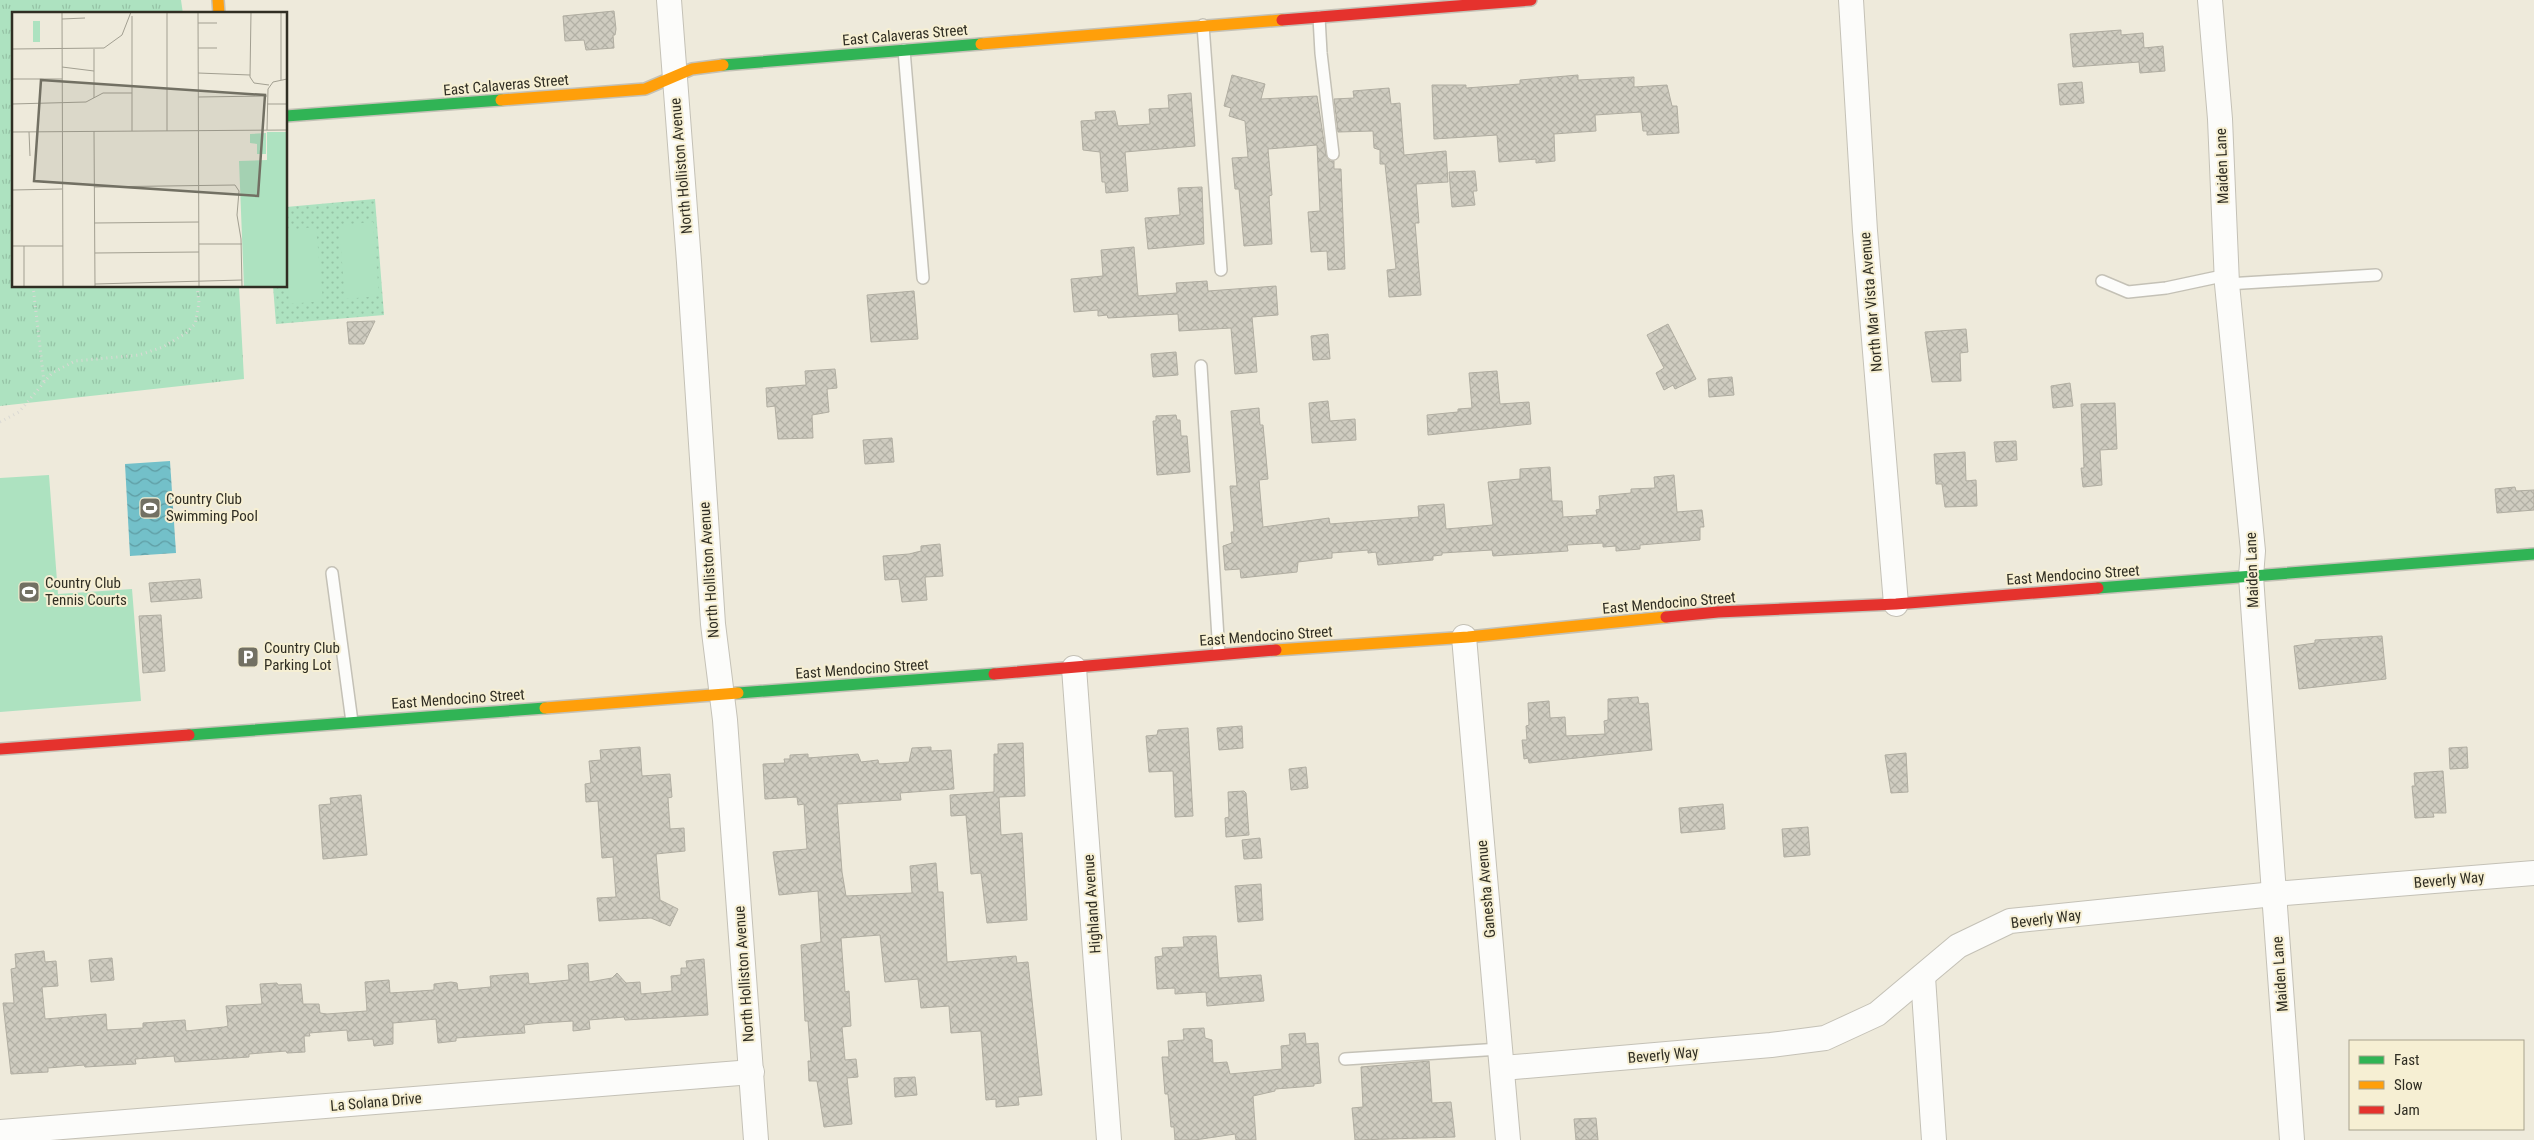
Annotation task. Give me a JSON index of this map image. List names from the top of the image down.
{
  "streets": {
    "street": [
      "East Calaveras Street",
      "North Holliston Avenue",
      "Maiden Lane",
      "North Mar Vista Avenue",
      "East Mendocino Street",
      "Beverly Way",
      "Ganesha Avenue",
      "Highland Avenue",
      "La Solana Drive"
    ]
  },
  "crossings": [
    ["East Calaveras Street", "North Holliston Avenue"],
    ["North Holliston Avenue", "East Mendocino Street"],
    ["North Holliston Avenue", "La Solana Drive"],
    ["Maiden Lane", "East Mendocino Street"],
    ["Maiden Lane", "Beverly Way"],
    ["North Mar Vista Avenue", "East Mendocino Street"],
    ["East Mendocino Street", "Ganesha Avenue"],
    ["East Mendocino Street", "Highland Avenue"],
    ["Beverly Way", "Ganesha Avenue"]
  ],
  "places": {
    "sports": ["Country Club Swimming Pool", "Country Club Tennis Courts"],
    "parking": ["Country Club Parking Lot"]
  },
  "legend": ["Fast", "Slow", "Jam"]
}
